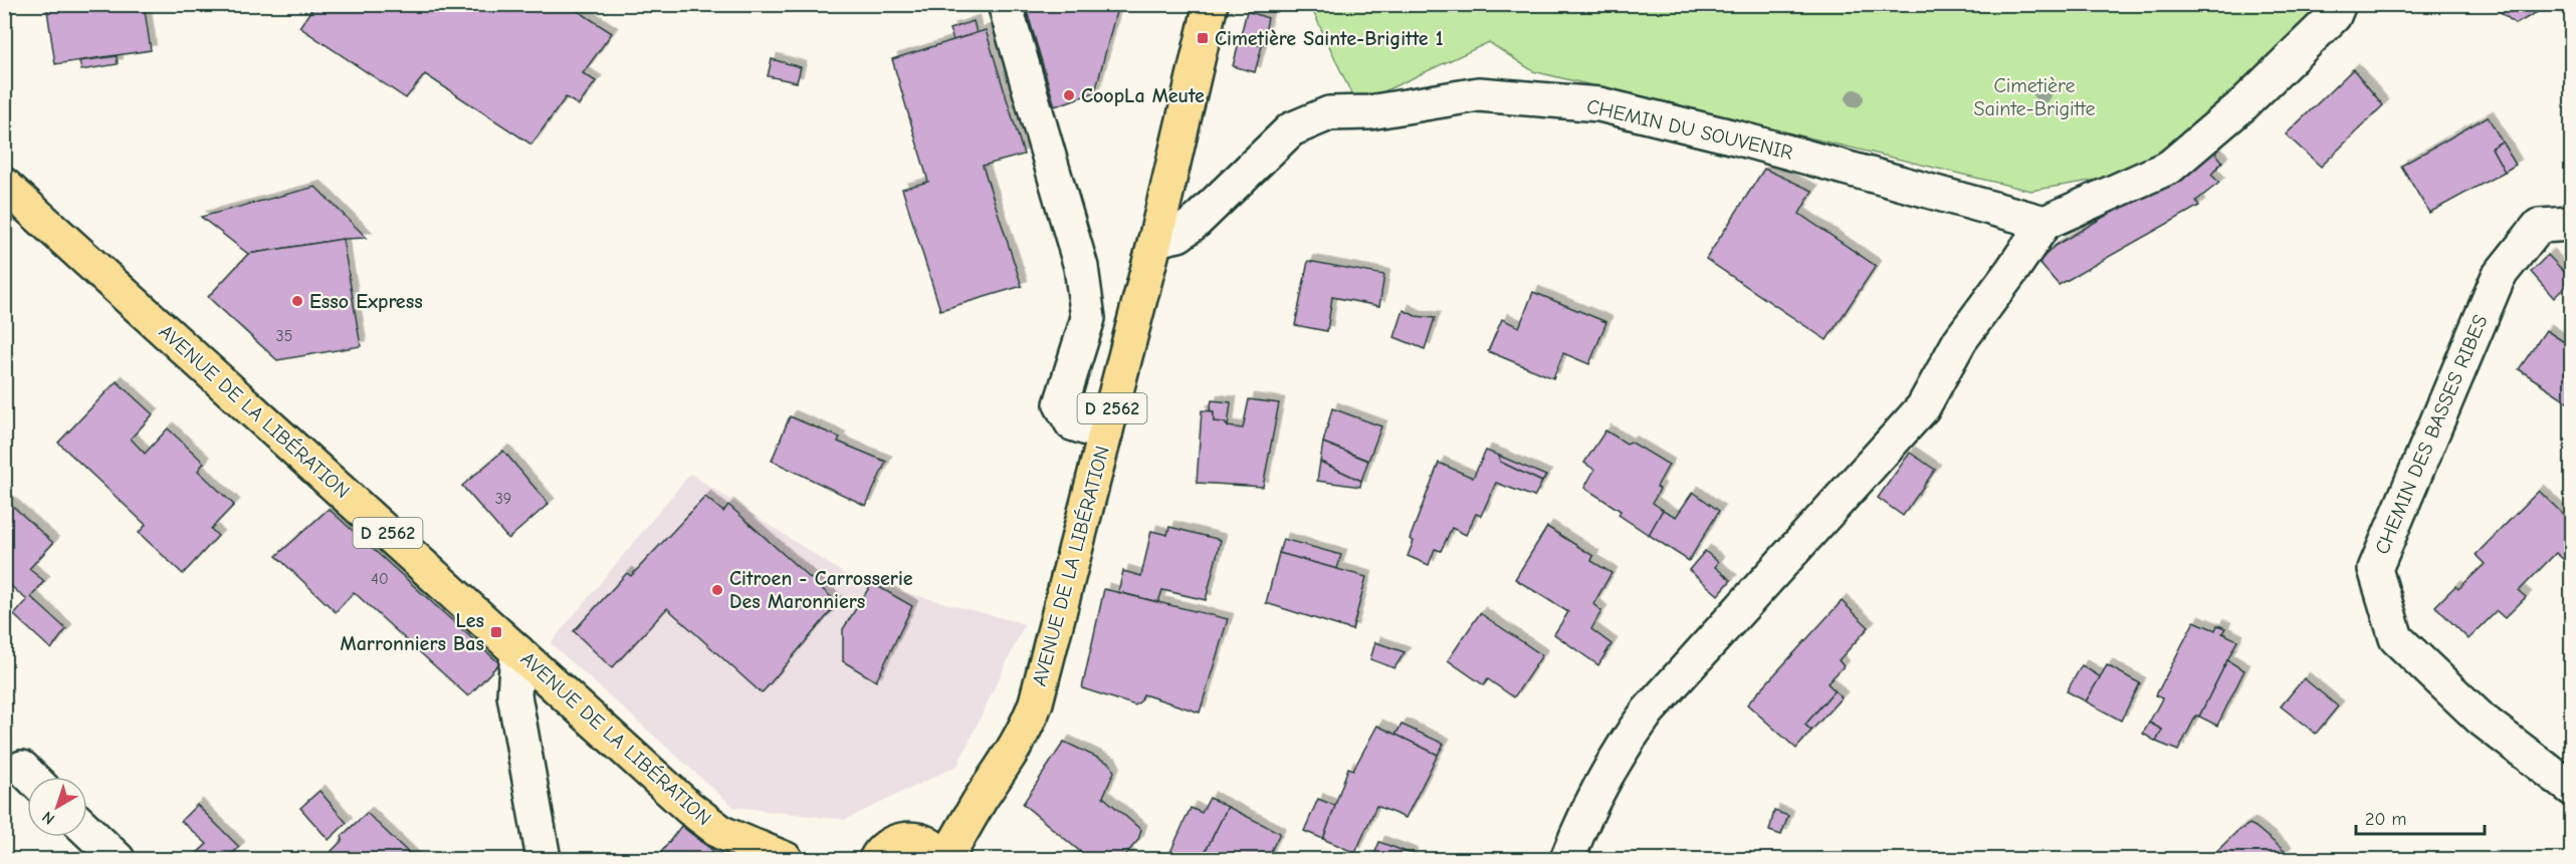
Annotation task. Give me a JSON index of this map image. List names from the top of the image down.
{
  "streets": {
    "main road": ["D 2562", "AVENUE DE LA LIBÉRATION"],
    "street": ["CHEMIN DU SOUVENIR", "CHEMIN DES BASSES RIBES"]
  },
  "crossings": [
    ["CHEMIN DU SOUVENIR", "AVENUE DE LA LIBÉRATION"]
  ],
  "parks": ["Cimetière Sainte-Brigitte"],
  "places": {
    "transit": ["Cimetière Sainte-Brigitte 1", "Les Marronniers Bas"],
    "other": ["CoopLa Meute", "Esso Express", "Citroen - Carrosserie Des Maronniers"]
  },
  "house_numbers": ["35", "39", "40"],
  "scale_bar": "20 m",
  "north": "bottom left"
}
